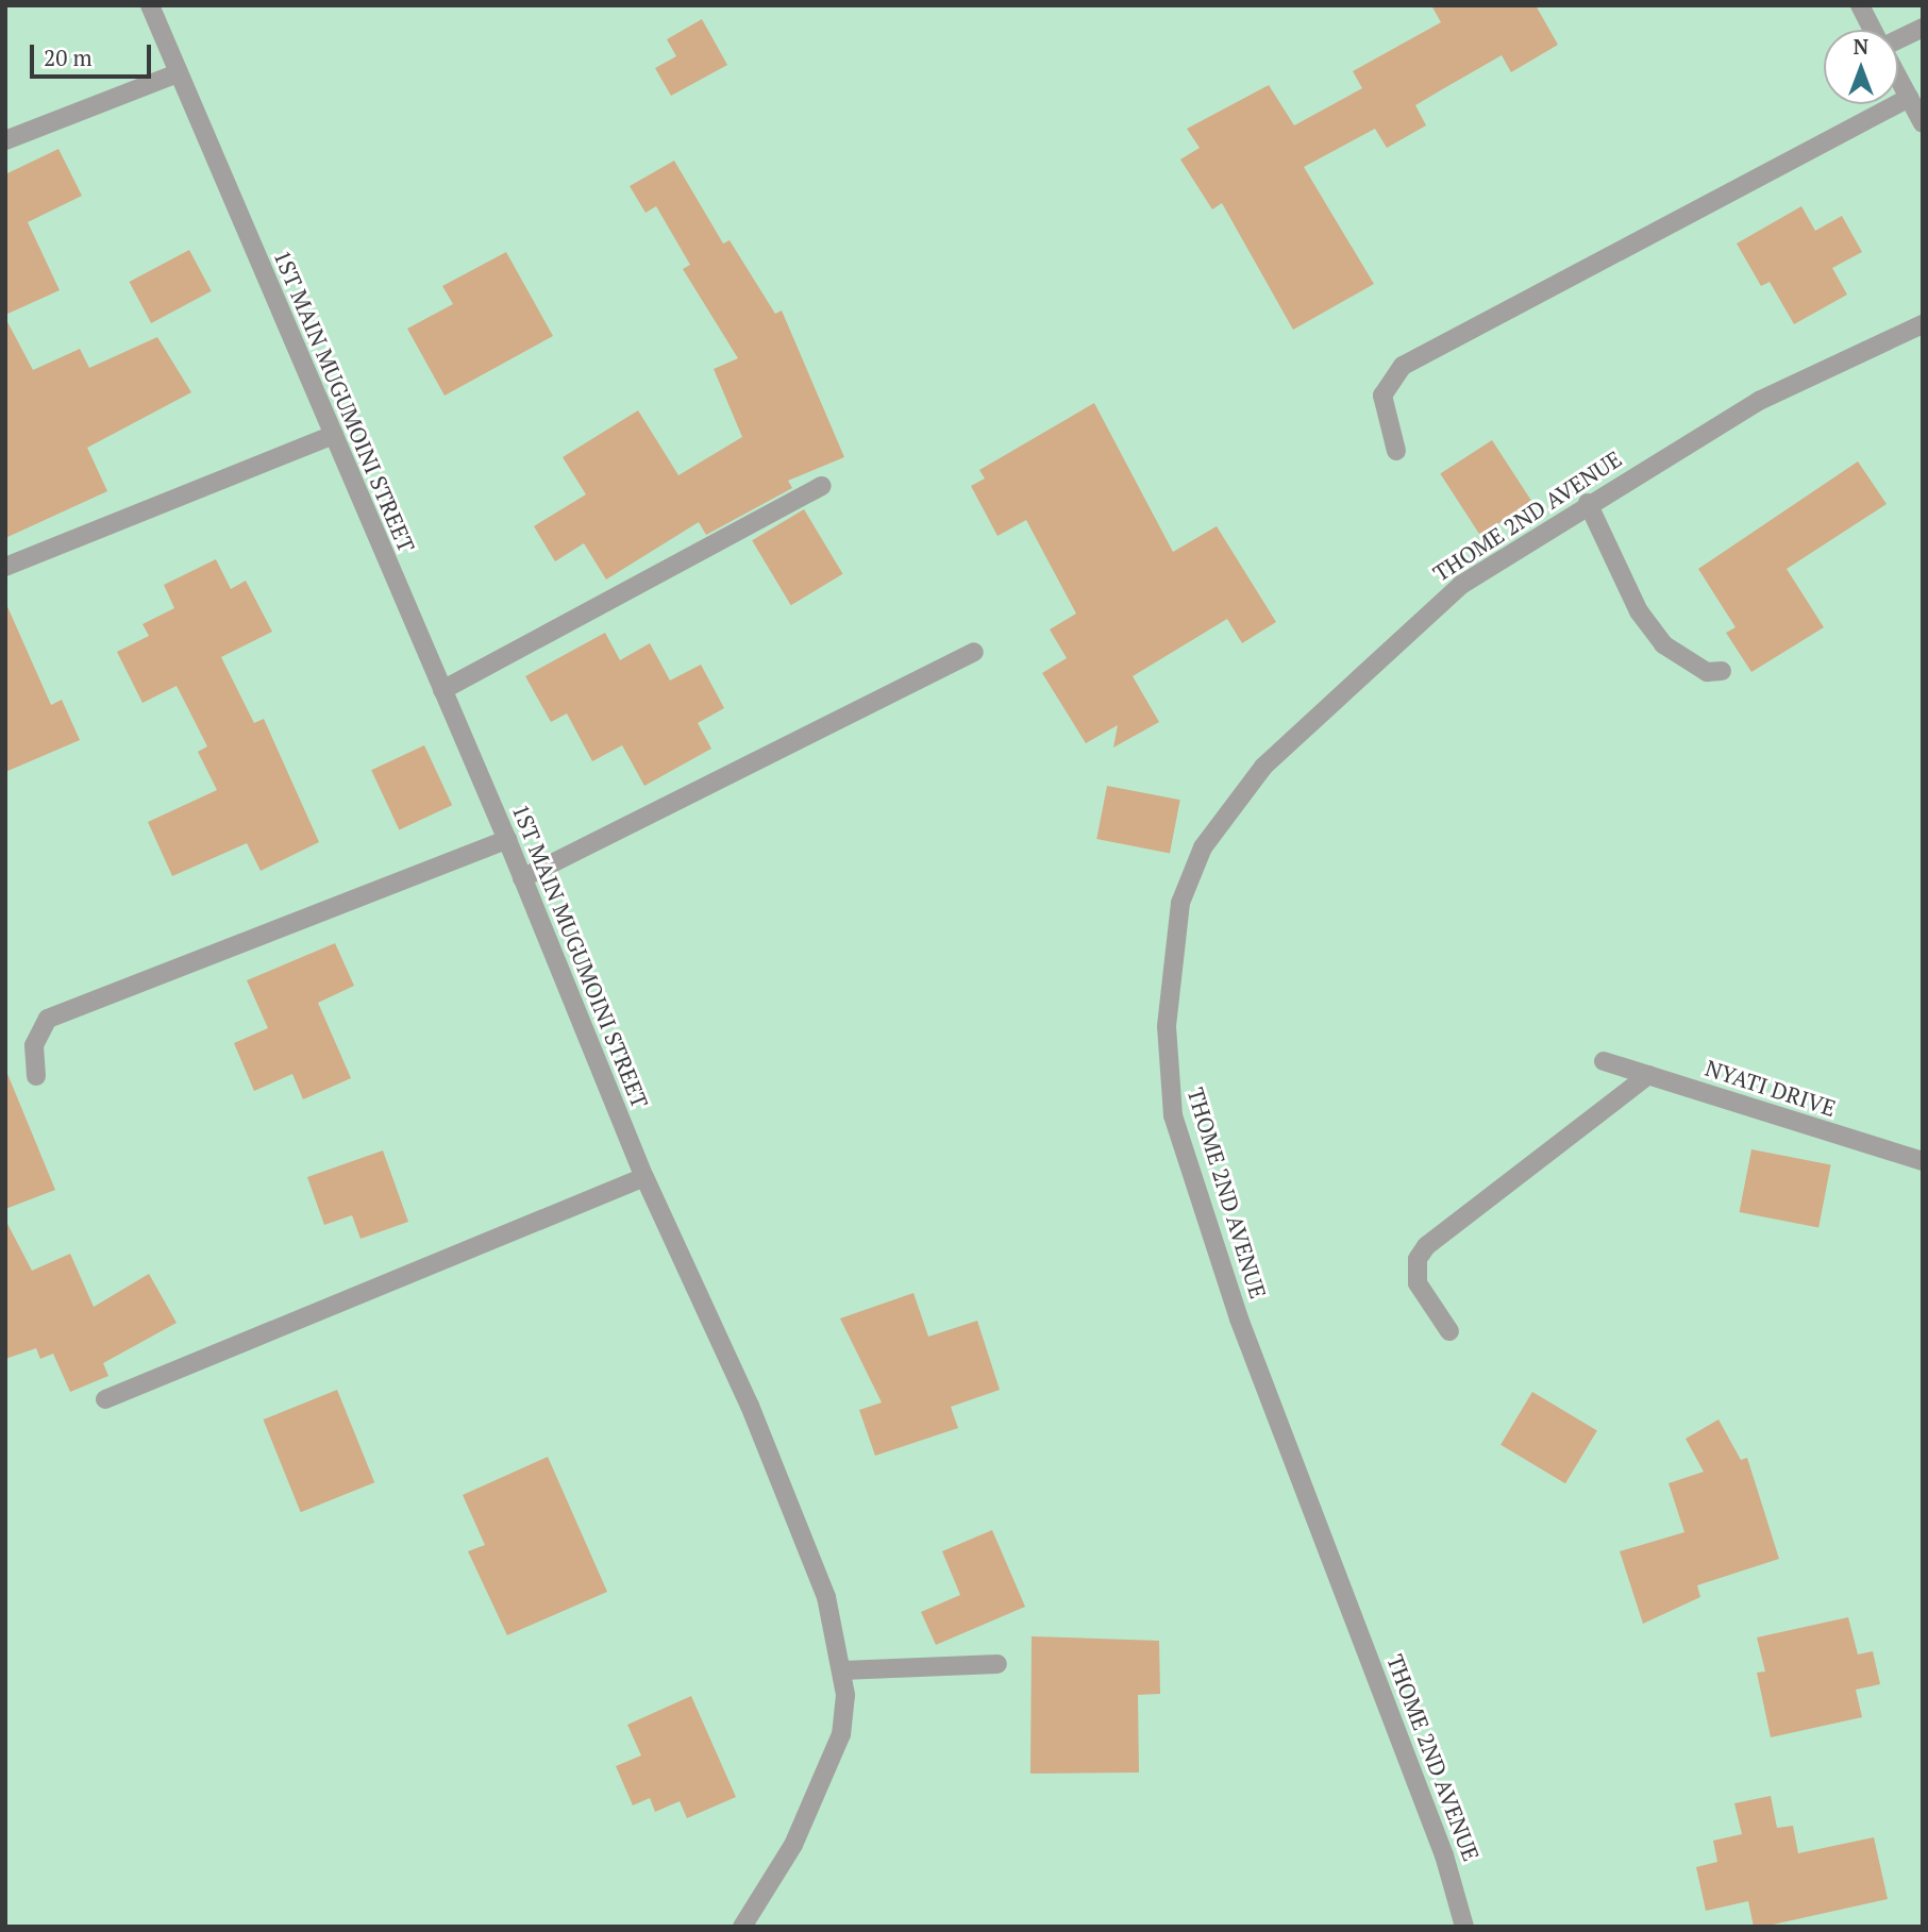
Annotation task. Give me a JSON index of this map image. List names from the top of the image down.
{
  "streets": {
    "street": ["1ST MAIN MUGUMOINI STREET", "THOME 2ND AVENUE", "NYATI DRIVE"]
  },
  "scale_bar": "20 m",
  "north": "top"
}
